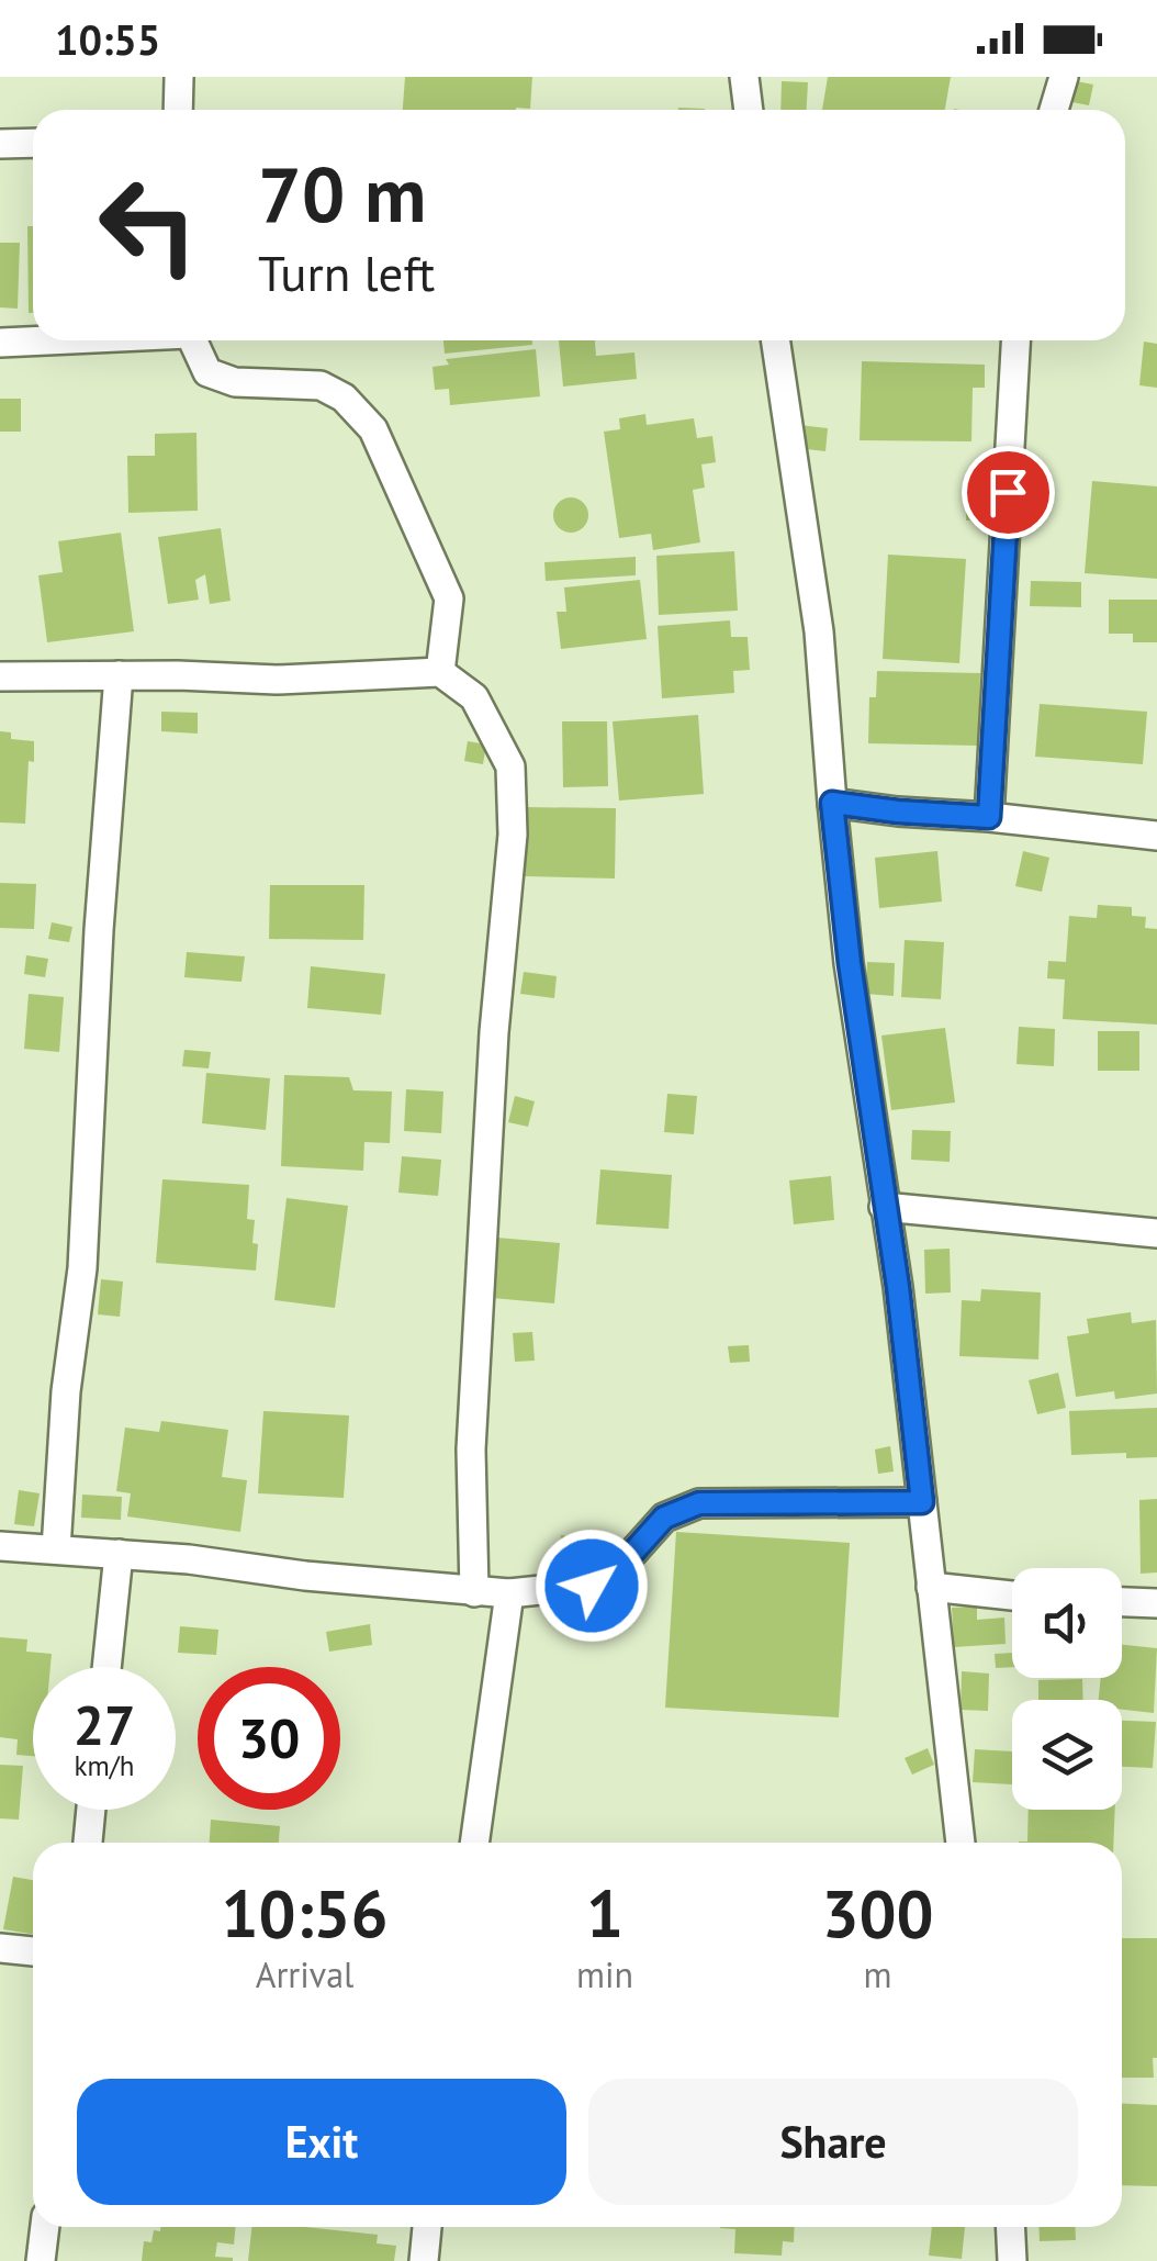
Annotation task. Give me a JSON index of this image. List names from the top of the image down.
{
  "page": {
    "status": "10:55",
    "turn": ["70 m", "Turn left"],
    "speed": "27 km/h",
    "limit": "30",
    "eta": [
      "10:56",
      "Arrival",
      "1",
      "min",
      "300",
      "m"
    ],
    "buttons": ["Exit", "Share"]
  }
}
